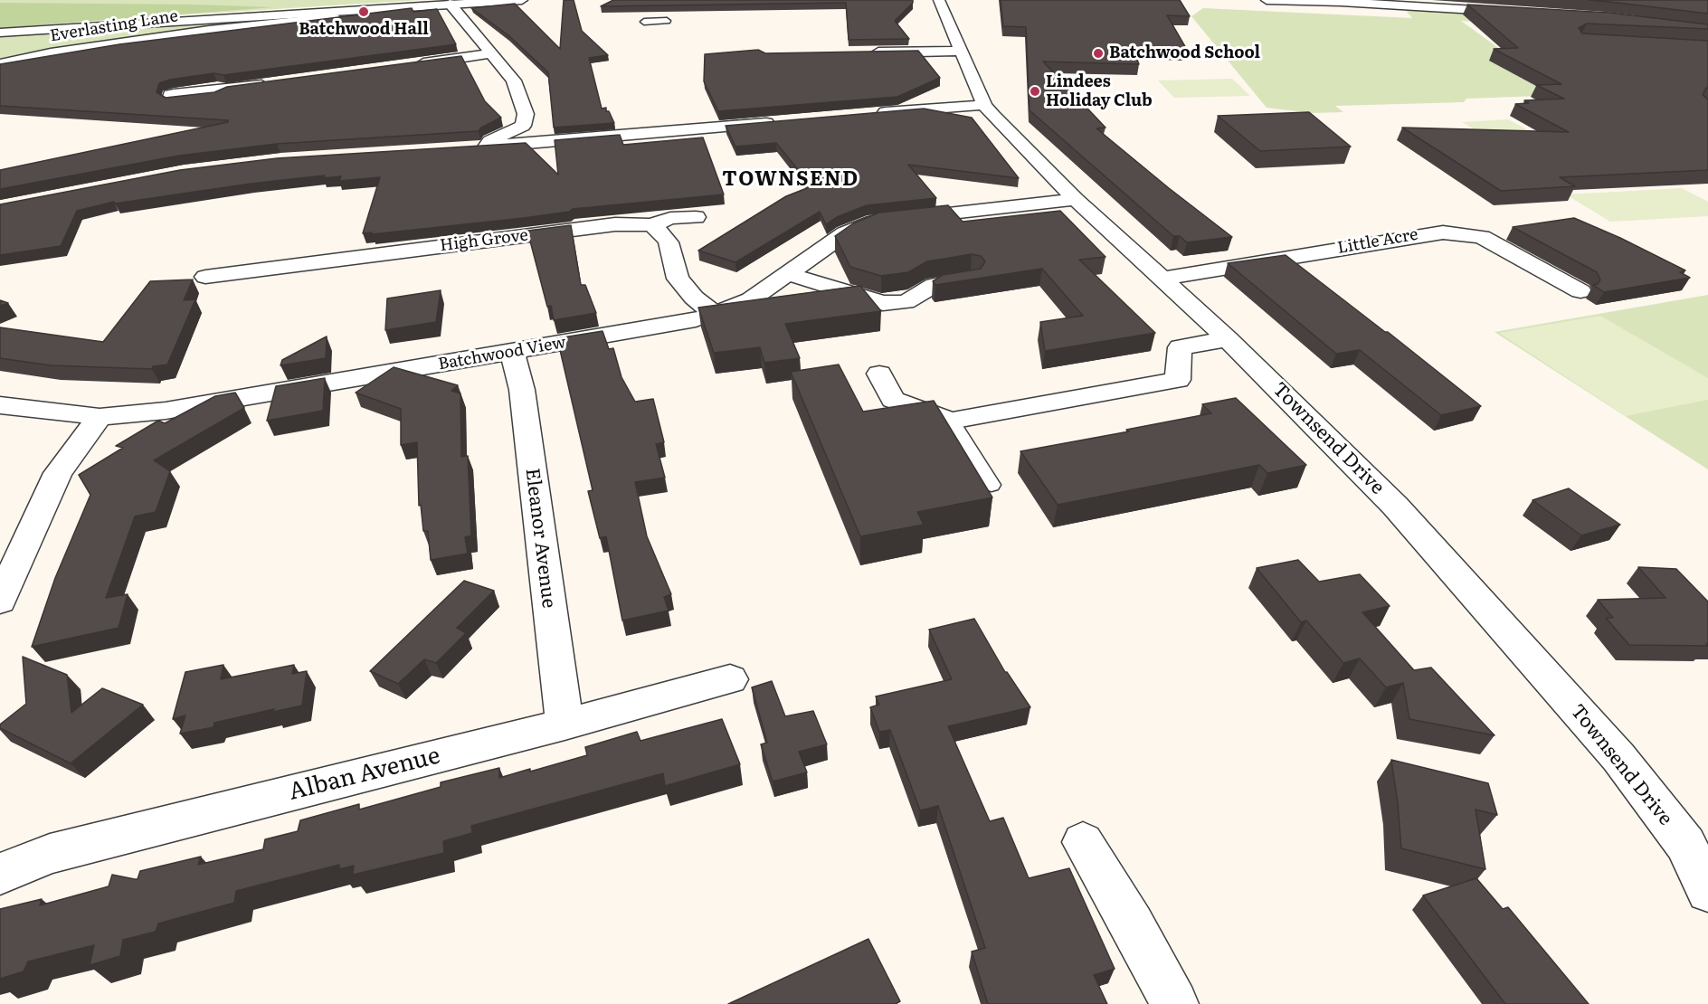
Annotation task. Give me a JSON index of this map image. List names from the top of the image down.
{
  "streets": {
    "street": [
      "Everlasting Lane",
      "High Grove",
      "Little Acre",
      "Batchwood View",
      "Townsend Drive",
      "Eleanor Avenue",
      "Alban Avenue"
    ]
  },
  "crossings": [
    ["Little Acre", "Townsend Drive"],
    ["Batchwood View", "Townsend Drive"],
    ["Batchwood View", "Eleanor Avenue"],
    ["Eleanor Avenue", "Alban Avenue"]
  ],
  "districts": ["TOWNSEND"],
  "places": ["Batchwood Hall", "Batchwood School", "Lindees Holiday Club"]
}
